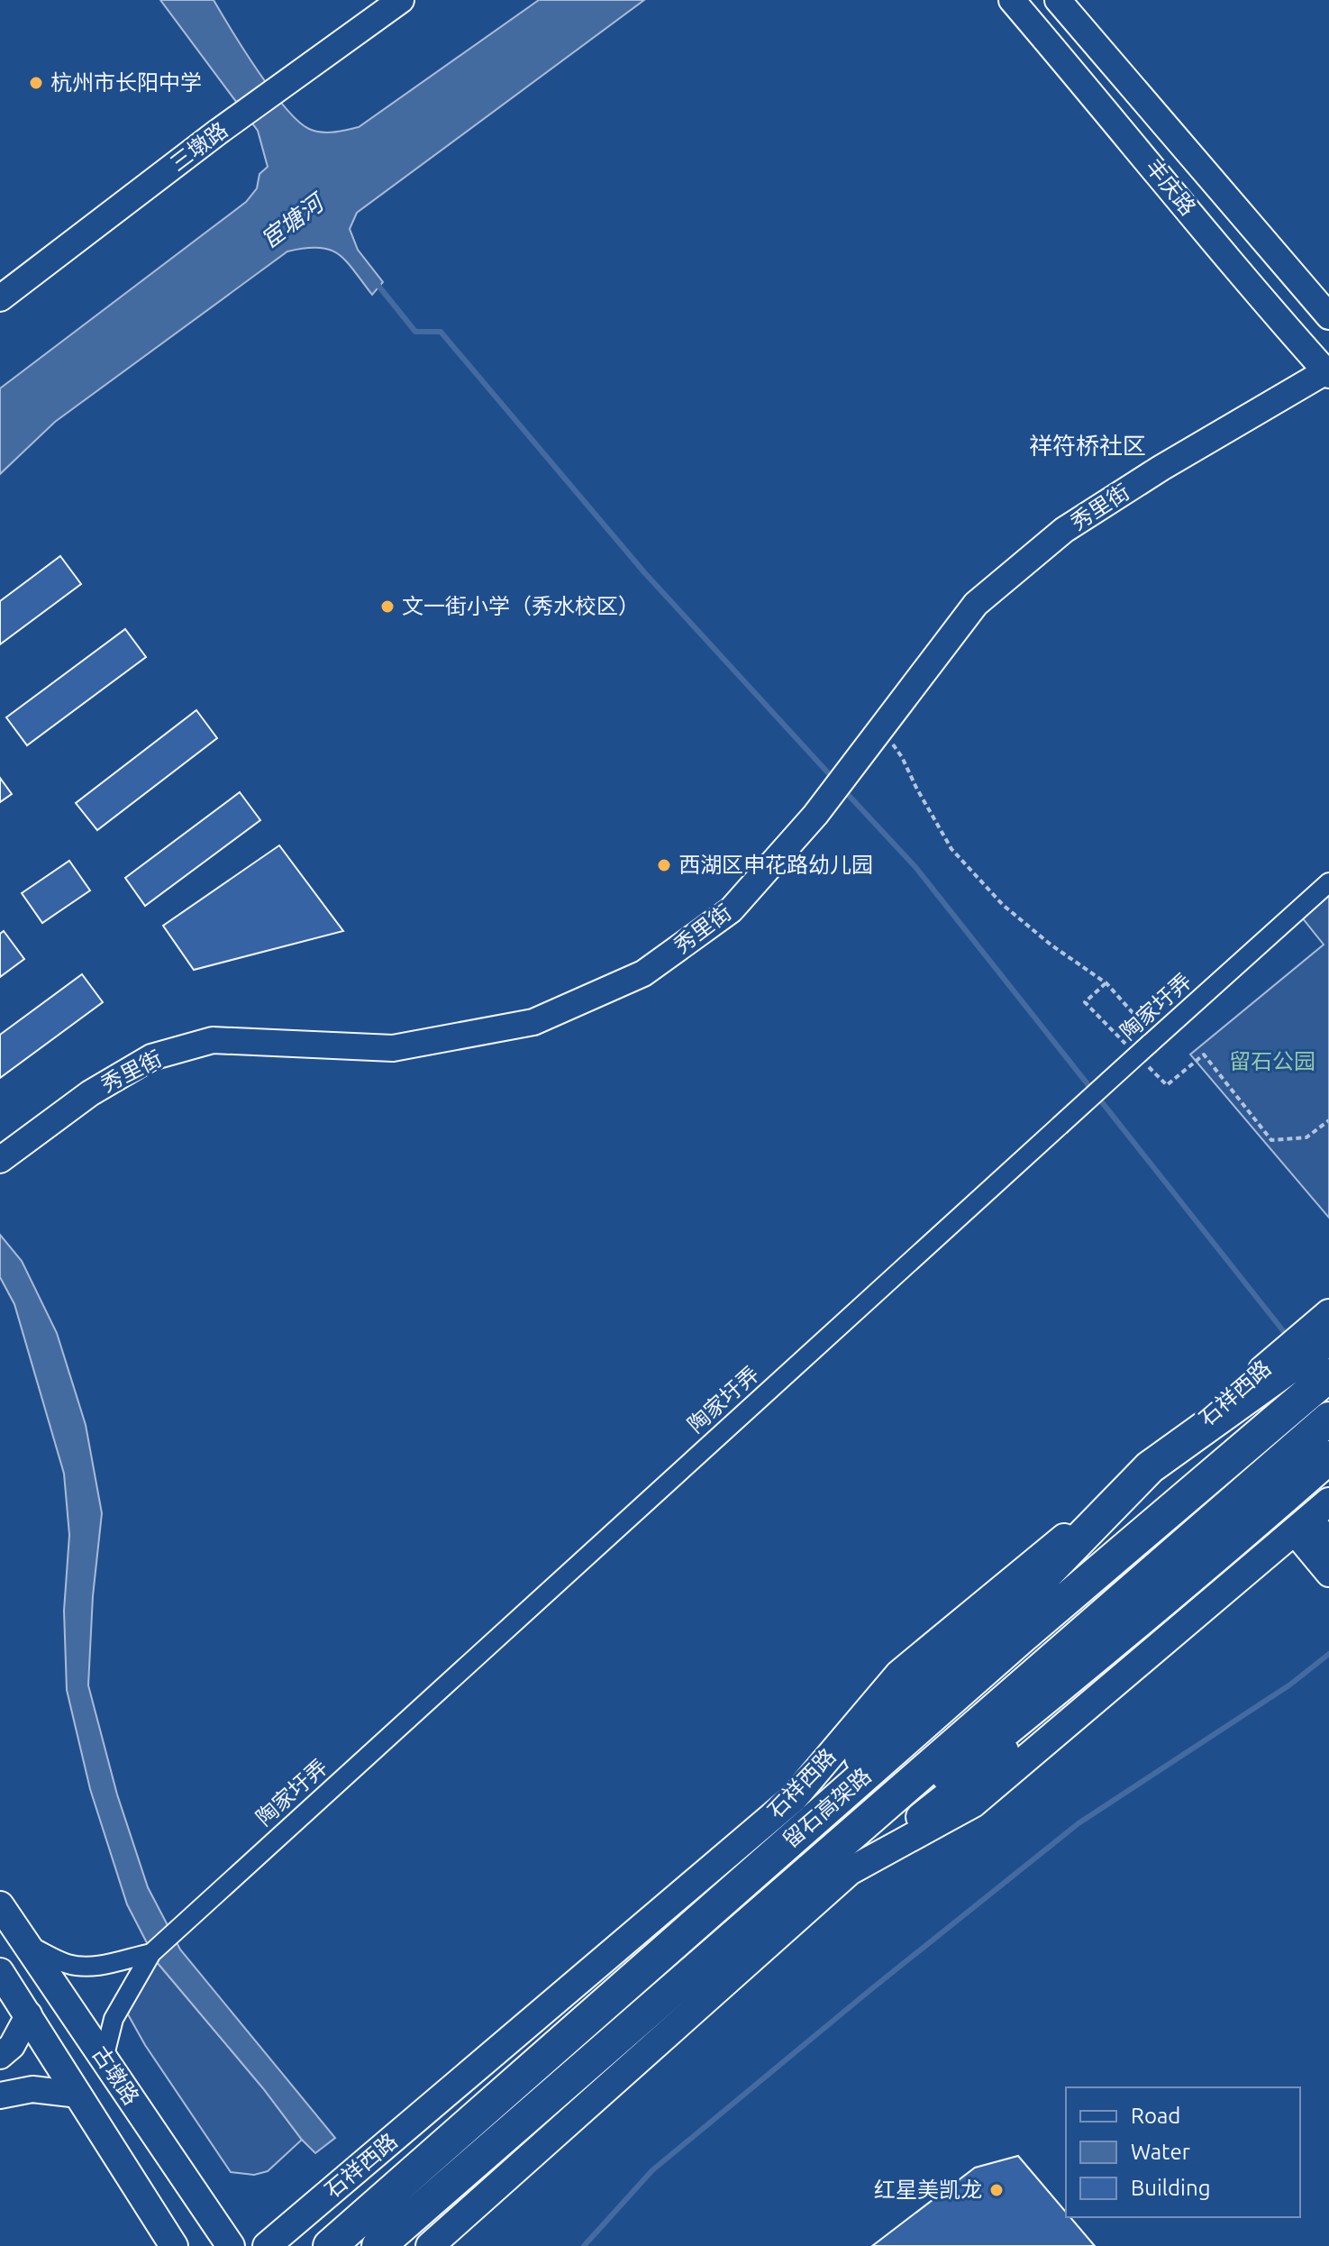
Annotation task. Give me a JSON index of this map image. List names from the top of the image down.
{
  "streets": {
    "highway": ["留石高架路"],
    "main road": ["石祥西路", "古墩路"],
    "street": [
      "三墩路",
      "丰庆路",
      "秀里街",
      "陶家圩弄"
    ]
  },
  "crossings": [
    ["丰庆路", "秀里街"],
    ["陶家圩弄", "古墩路"]
  ],
  "districts": ["祥符桥社区"],
  "water": ["宦塘河"],
  "parks": ["留石公园"],
  "places": [
    "杭州市长阳中学",
    "文一街小学（秀水校区）",
    "西湖区申花路幼儿园",
    "红星美凯龙"
  ],
  "legend": ["Road", "Water", "Building"]
}
